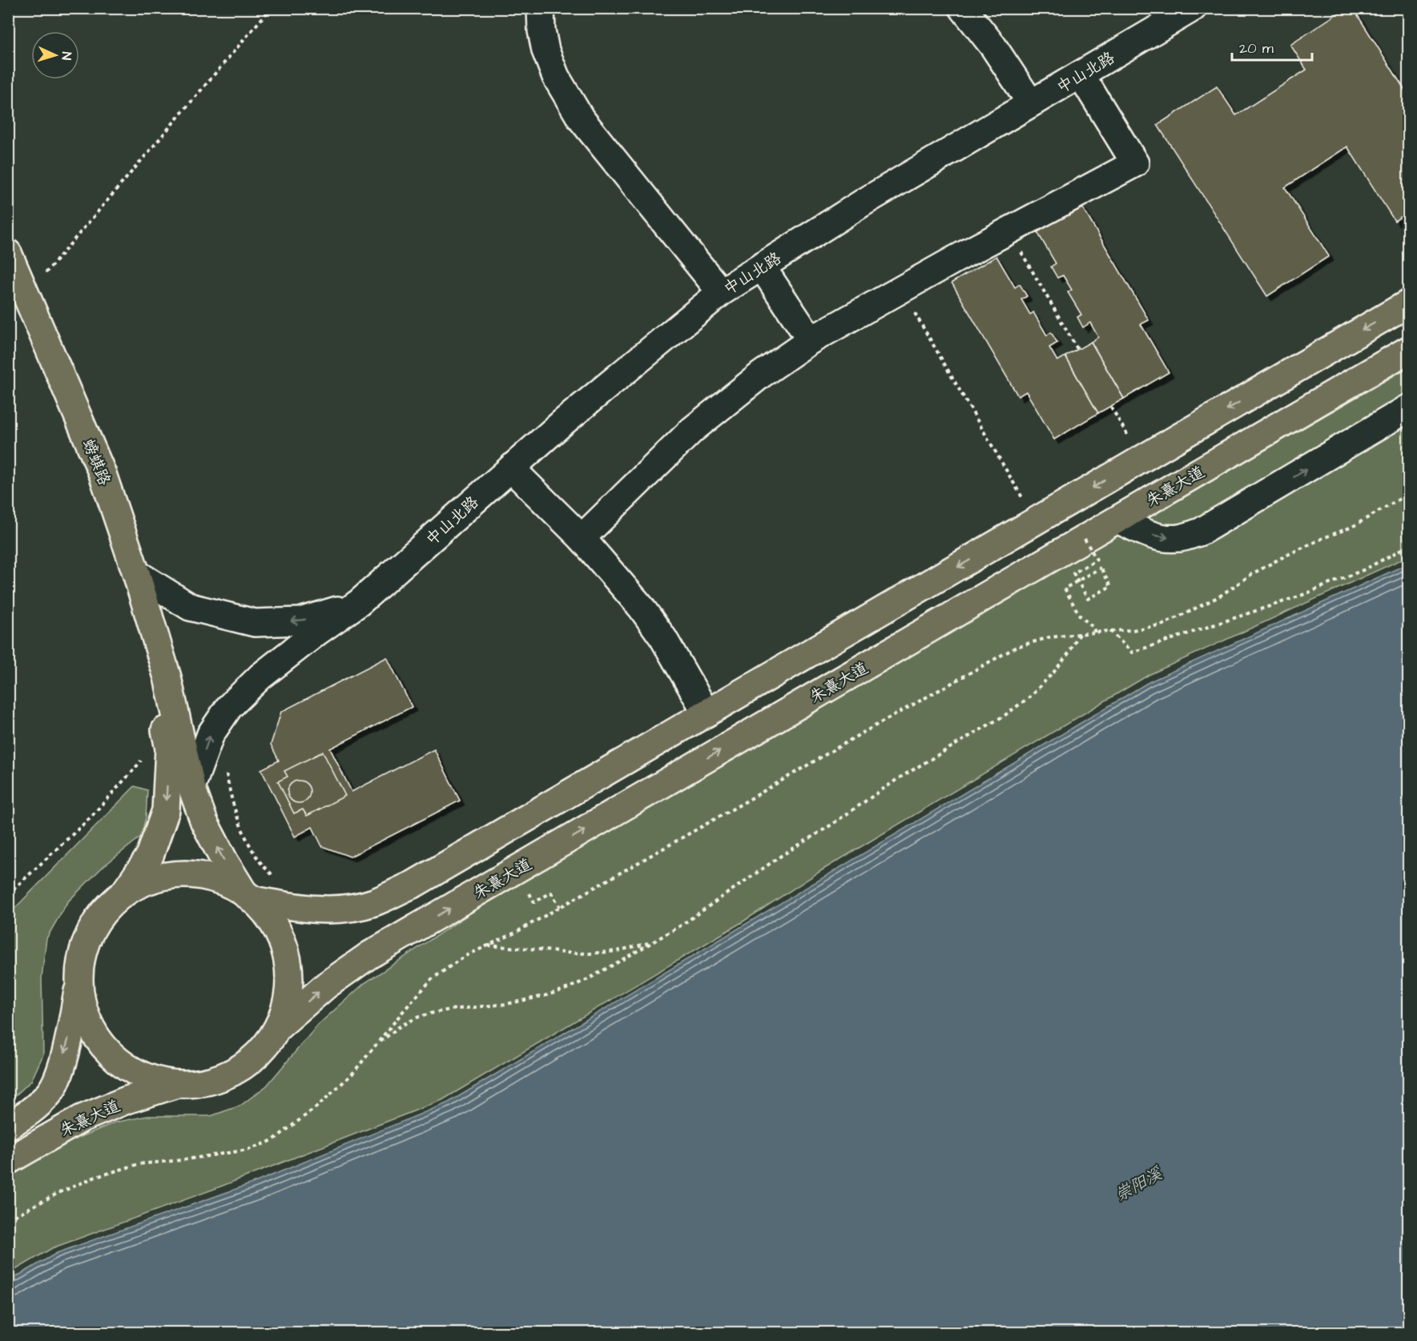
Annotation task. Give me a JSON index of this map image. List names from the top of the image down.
{
  "streets": {
    "main road": ["螃蜞路", "朱熹大道"],
    "street": ["中山北路"]
  },
  "water": ["崇阳溪"],
  "scale_bar": "20 m",
  "north": "right"
}
